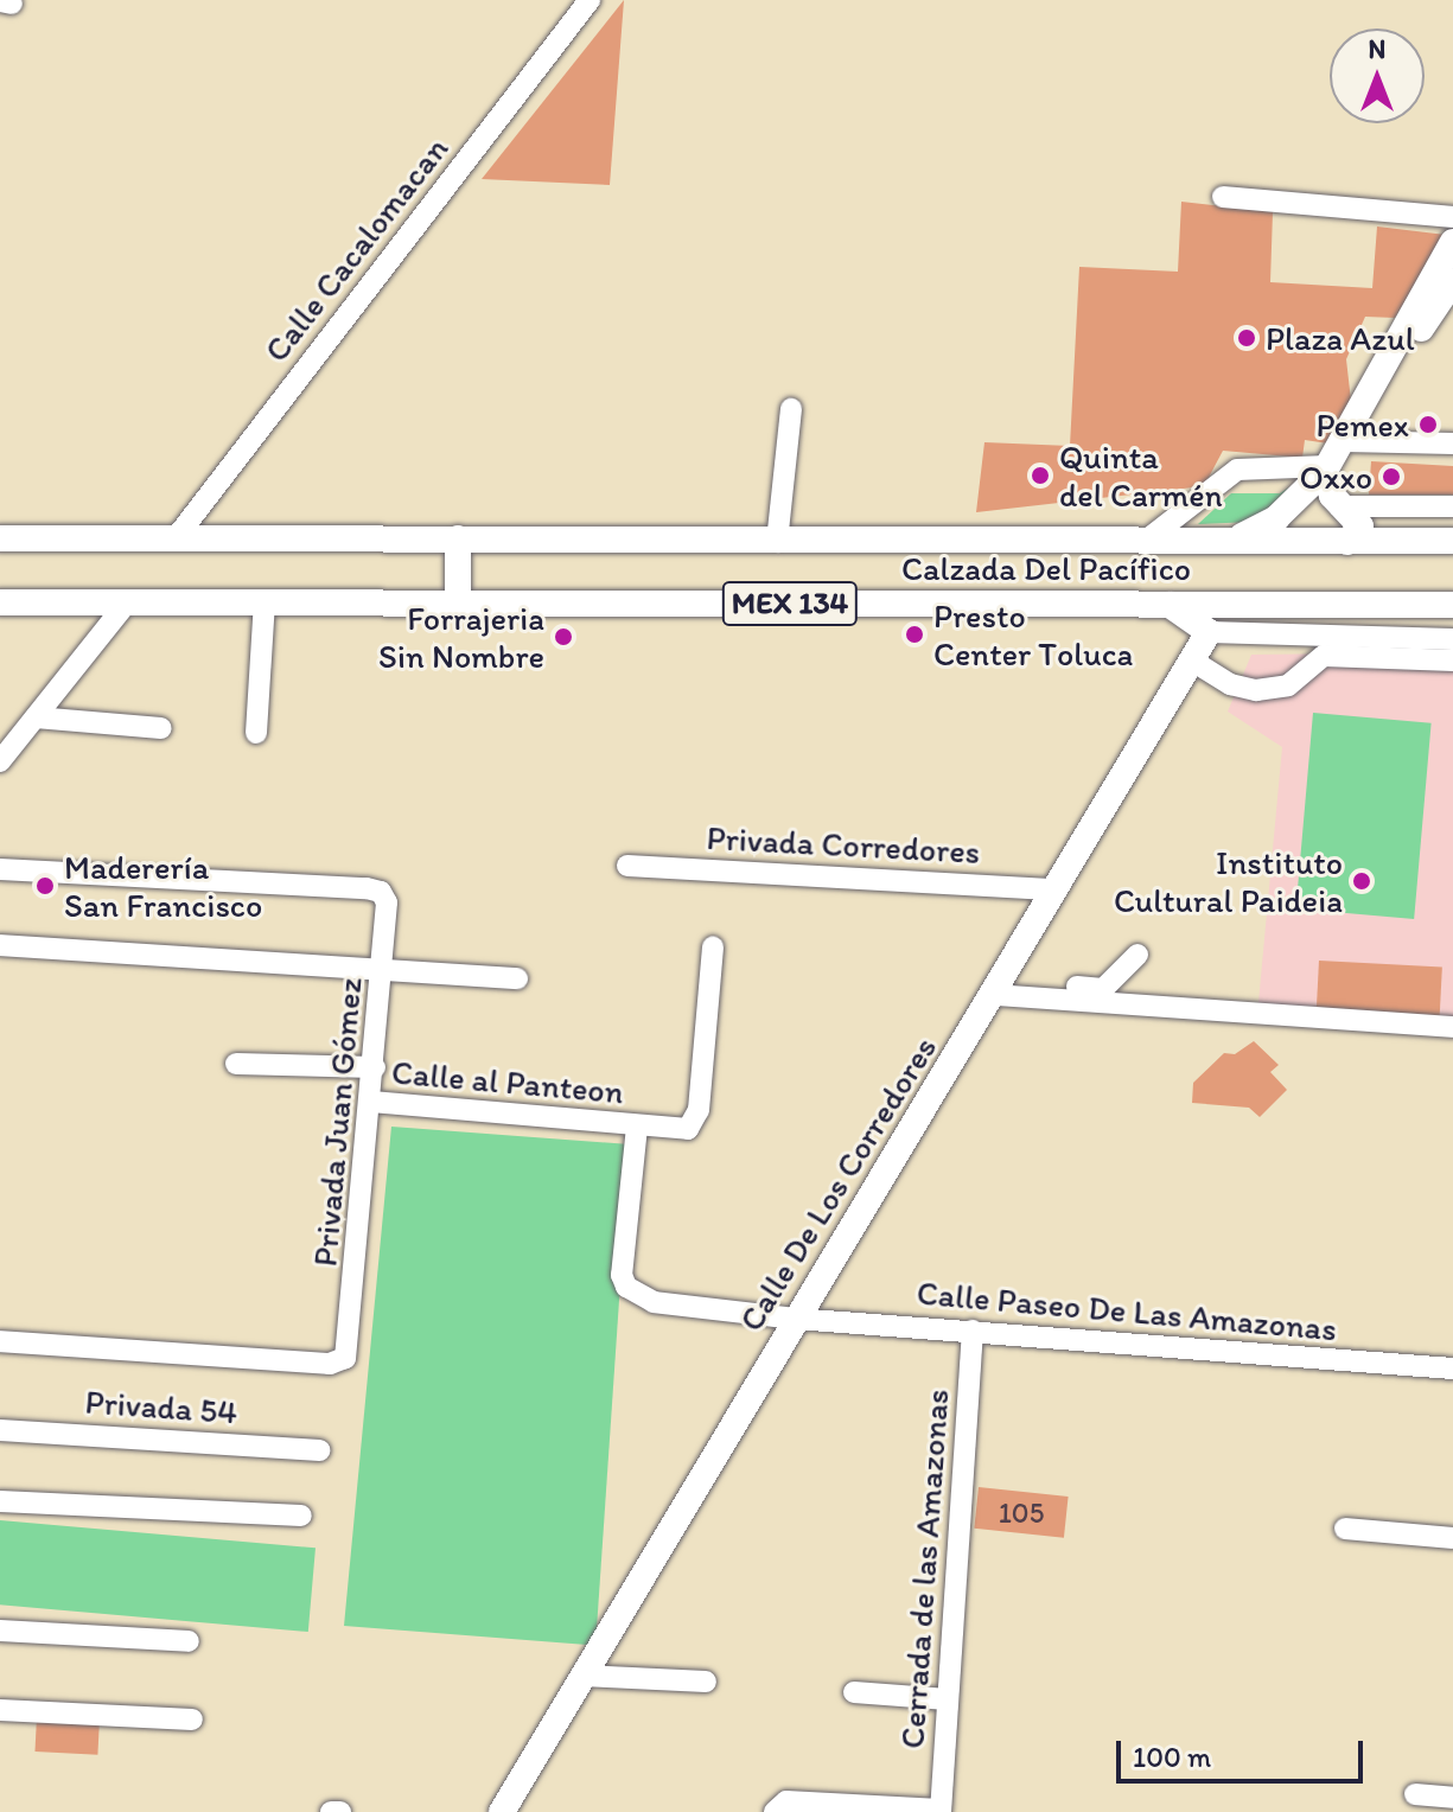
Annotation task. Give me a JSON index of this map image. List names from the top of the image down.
{
  "streets": {
    "main road": ["Calzada Del Pacífico", "MEX 134", "Calle De Los Corredores"],
    "street": [
      "Calle Cacalomacan",
      "Privada Corredores",
      "Calle al Panteon",
      "Privada Juan Gómez",
      "Calle Paseo De Las Amazonas",
      "Privada 54",
      "Cerrada de las Amazonas"
    ]
  },
  "crossings": [
    ["Calle Cacalomacan", "Calzada Del Pacífico"],
    ["Calle Cacalomacan", "MEX 134"],
    ["Calzada Del Pacífico", "MEX 134"],
    ["Privada Corredores", "Calle De Los Corredores"],
    ["Calle al Panteon", "Privada Juan Gómez"],
    ["Calle al Panteon", "Calle De Los Corredores"],
    ["Calle al Panteon", "Calle Paseo De Las Amazonas"],
    ["Calle De Los Corredores", "Calle Paseo De Las Amazonas"],
    ["Calle Paseo De Las Amazonas", "Cerrada de las Amazonas"]
  ],
  "places": [
    "Plaza Azul",
    "Pemex",
    "Quinta del Carmén",
    "Oxxo",
    "Presto Center Toluca",
    "Forrajeria Sin Nombre",
    "Instituto Cultural Paideia",
    "Maderería San Francisco"
  ],
  "house_numbers": ["105"],
  "scale_bar": "100 m",
  "north": "top"
}
